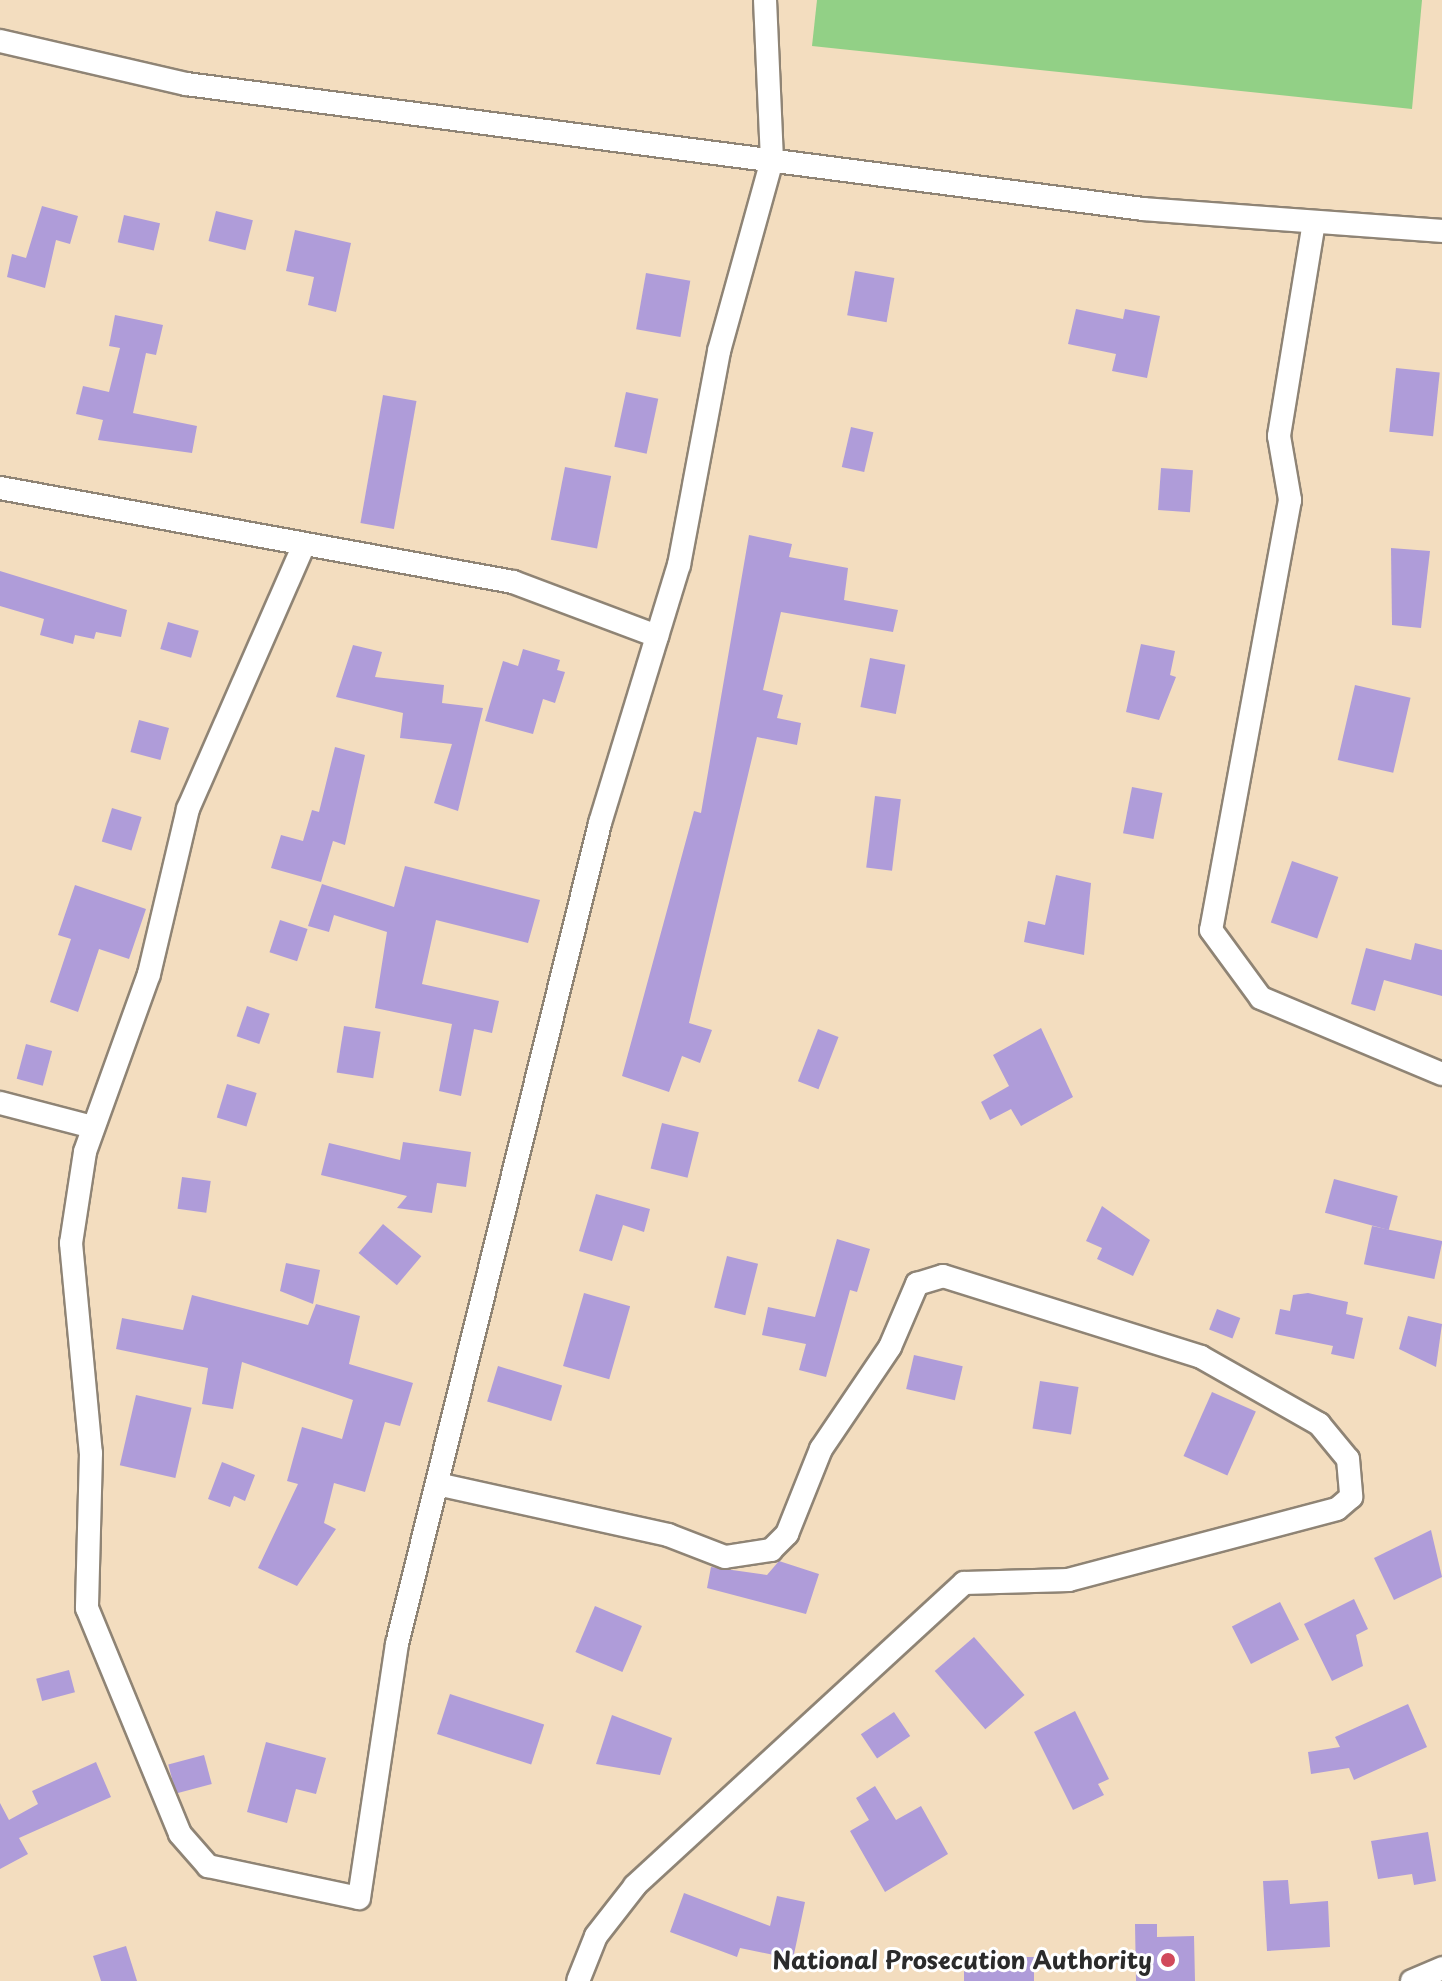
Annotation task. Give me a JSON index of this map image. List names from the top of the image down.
{
  "places": ["National Prosecution Authority"]
}
